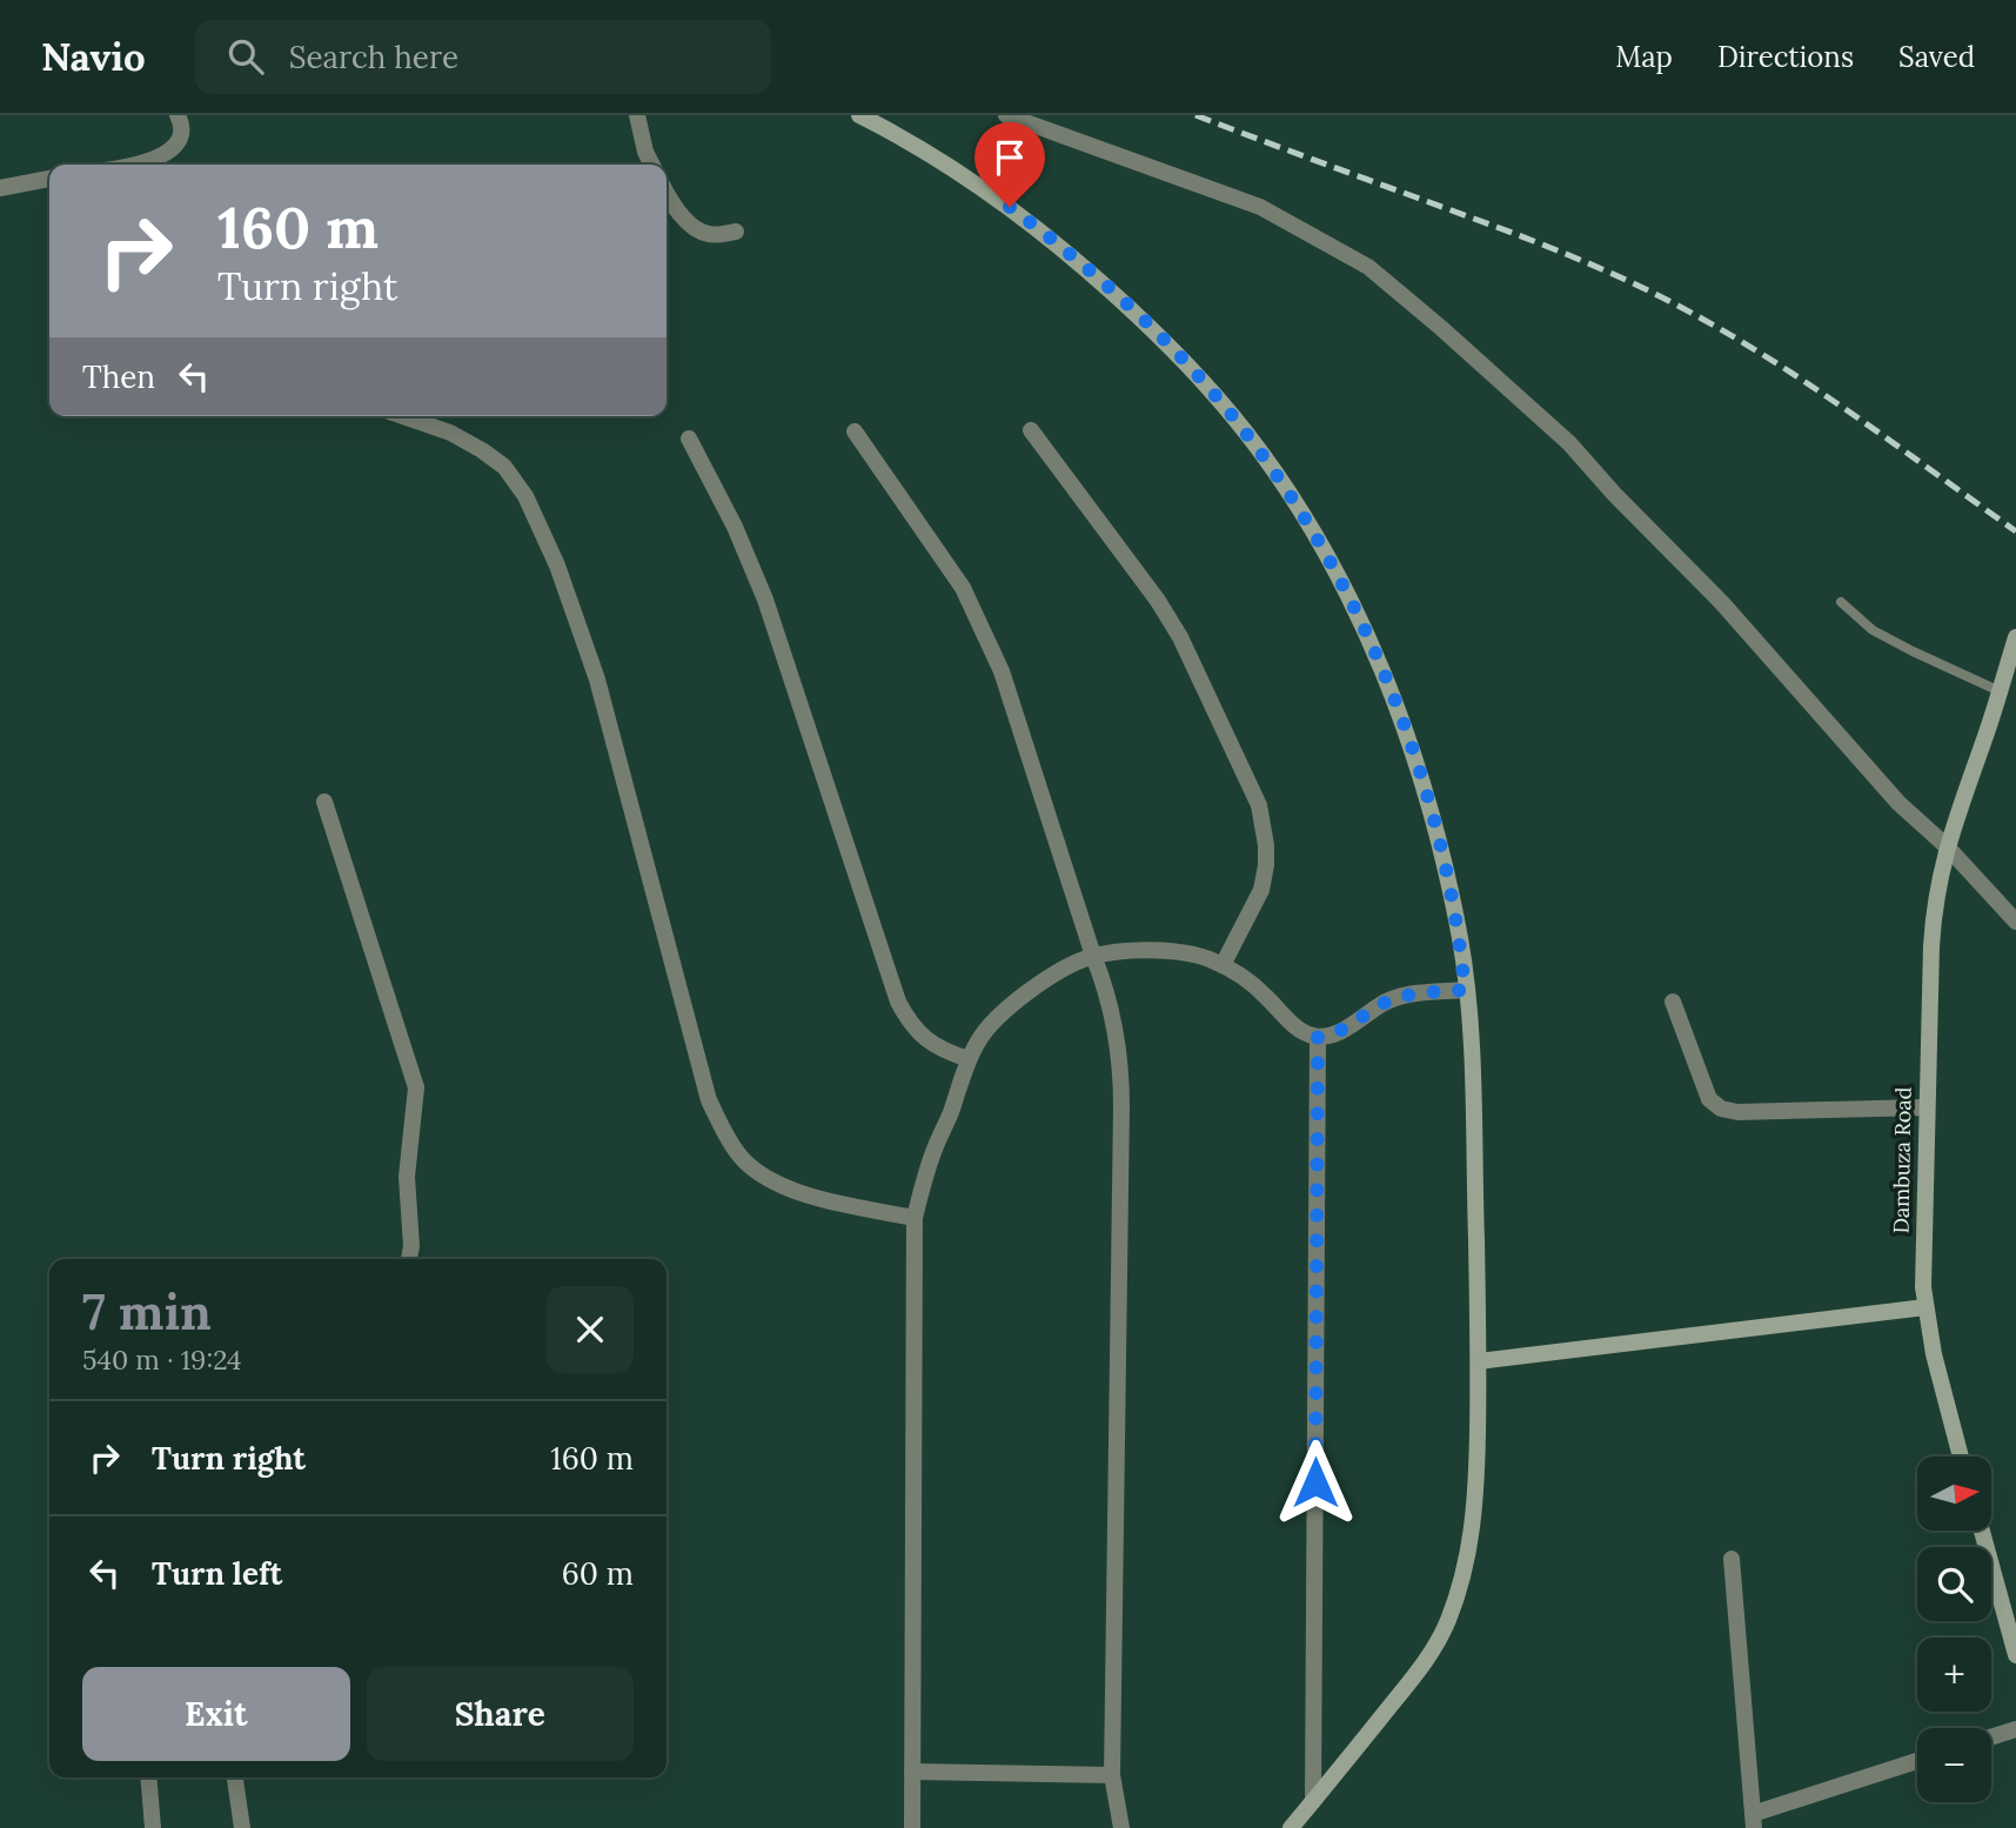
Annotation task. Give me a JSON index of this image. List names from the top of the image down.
{
  "streets": {
    "street": ["Dambuza Road"]
  },
  "north": "right",
  "page": {
    "header": "Navio",
    "search": "Search here",
    "nav": ["Map", "Directions", "Saved"],
    "turn": ["160 m", "Turn right"],
    "then": "Then",
    "heading": ["7 min", "540 m · 19:24"],
    "list": [
      {
        "name": "Turn right",
        "value": "160 m"
      },
      {
        "name": "Turn left",
        "value": "60 m"
      }
    ],
    "map_buttons": ["+", "−"],
    "buttons": ["Exit", "Share"]
  }
}
